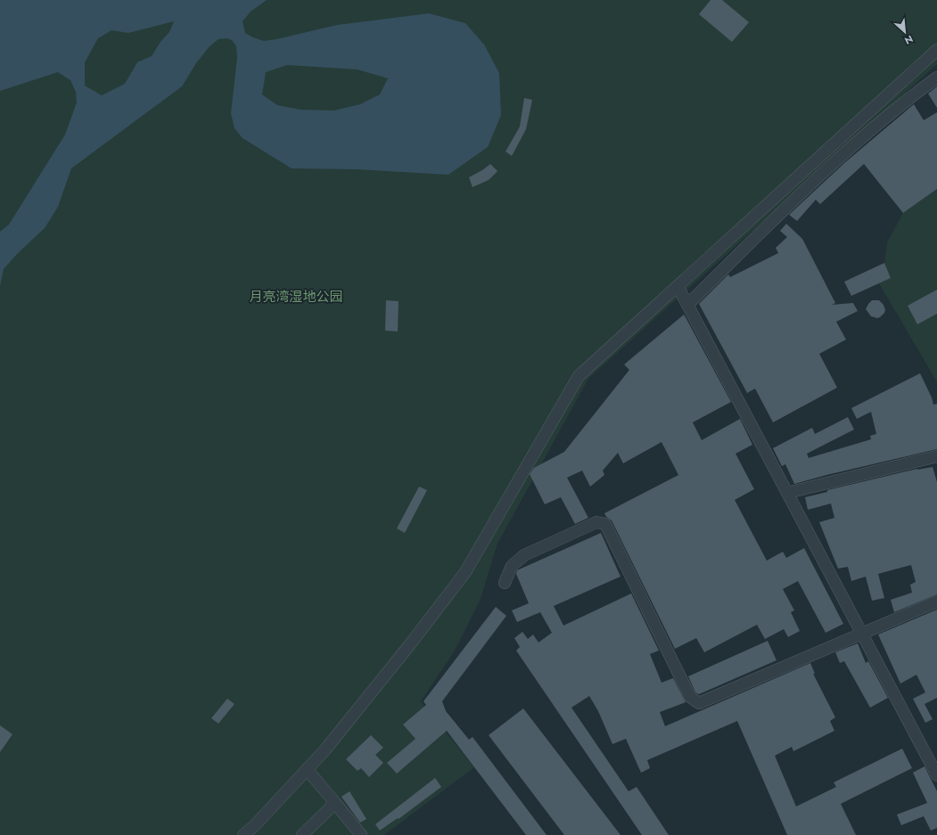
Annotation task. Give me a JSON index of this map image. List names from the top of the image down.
{
  "parks": ["月亮湾湿地公园"],
  "north": "bottom right"
}
